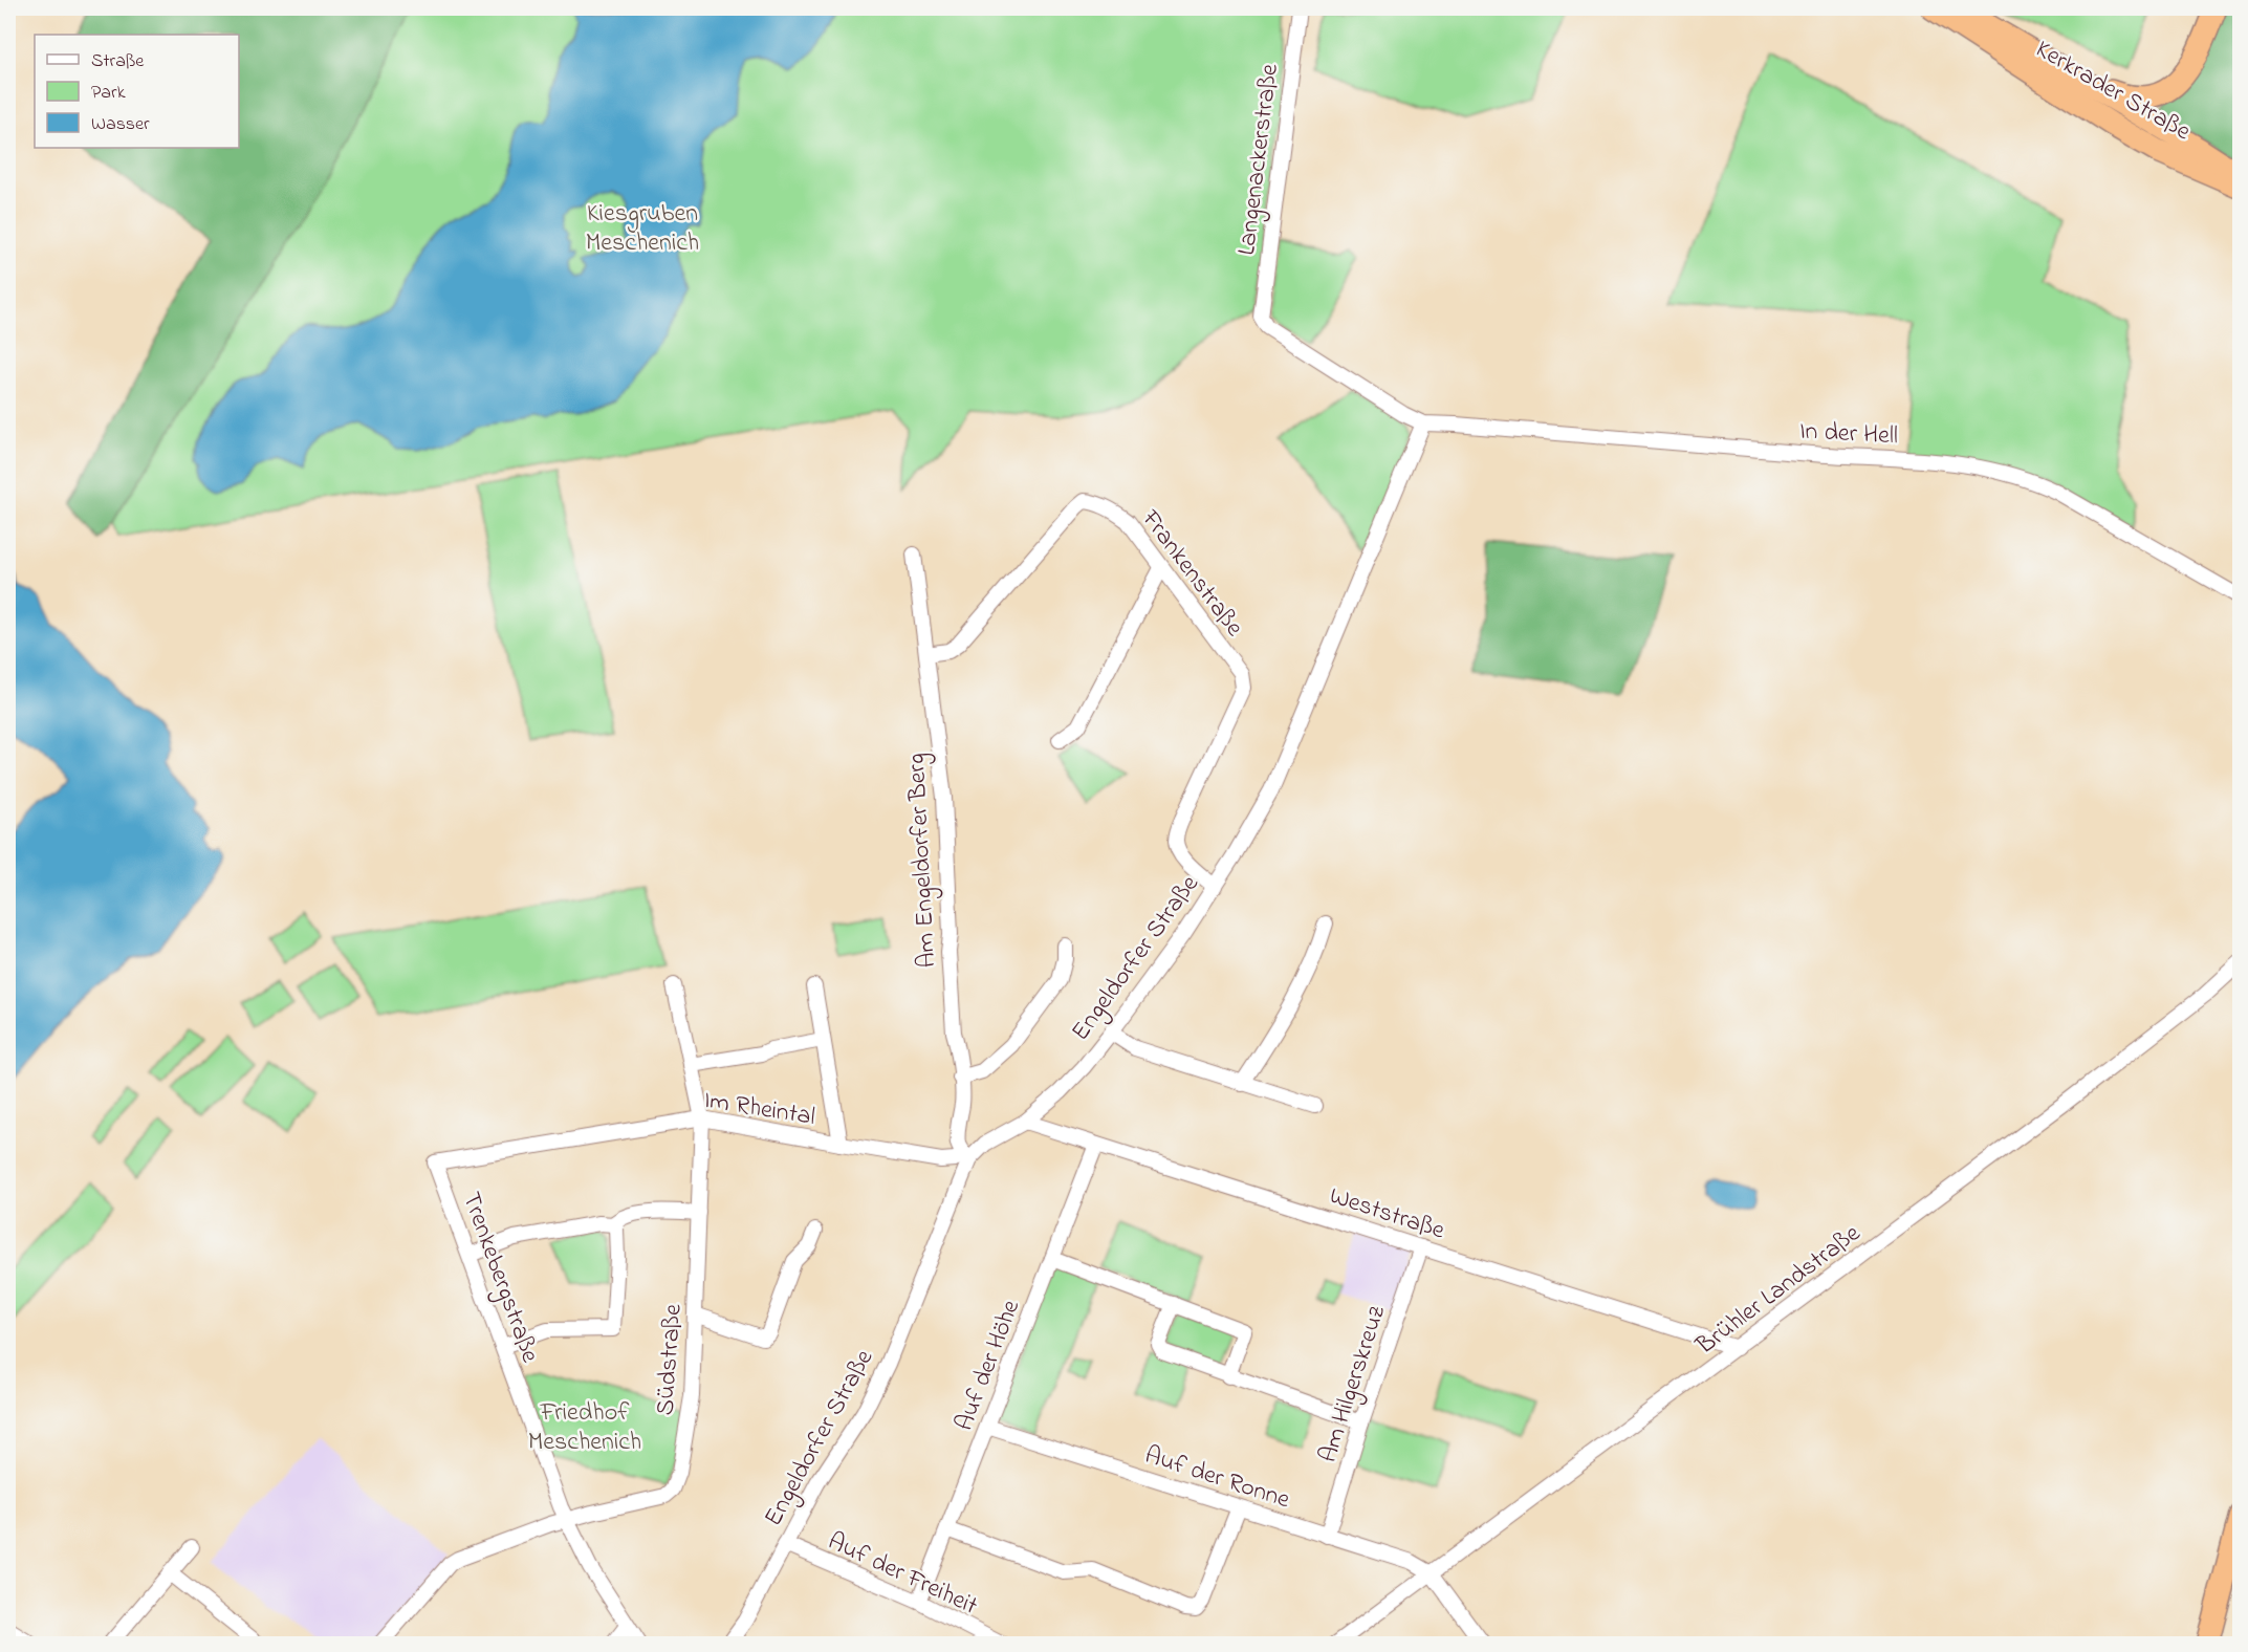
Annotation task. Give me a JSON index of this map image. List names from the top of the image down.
{
  "streets": {
    "highway": ["Kerkrader Straße"],
    "street": [
      "Langenackerstraße",
      "In der Hell",
      "Frankenstraße",
      "Am Engeldorfer Berg",
      "Engeldorfer Straße",
      "Im Rheintal",
      "Weststraße",
      "Trenkebergstraße",
      "Brühler Landstraße",
      "Südstraße",
      "Auf der Höhe",
      "Am Hilgerskreuz",
      "Auf der Ronne",
      "Auf der Freiheit"
    ]
  },
  "crossings": [
    ["Langenackerstraße", "In der Hell"],
    ["Langenackerstraße", "Engeldorfer Straße"],
    ["In der Hell", "Engeldorfer Straße"],
    ["Frankenstraße", "Am Engeldorfer Berg"],
    ["Frankenstraße", "Engeldorfer Straße"],
    ["Am Engeldorfer Berg", "Engeldorfer Straße"],
    ["Am Engeldorfer Berg", "Im Rheintal"],
    ["Engeldorfer Straße", "Im Rheintal"],
    ["Engeldorfer Straße", "Weststraße"],
    ["Engeldorfer Straße", "Auf der Freiheit"],
    ["Im Rheintal", "Trenkebergstraße"],
    ["Im Rheintal", "Südstraße"],
    ["Weststraße", "Brühler Landstraße"],
    ["Weststraße", "Auf der Höhe"],
    ["Weststraße", "Am Hilgerskreuz"],
    ["Trenkebergstraße", "Südstraße"],
    ["Brühler Landstraße", "Auf der Ronne"],
    ["Auf der Höhe", "Auf der Ronne"],
    ["Auf der Höhe", "Auf der Freiheit"],
    ["Am Hilgerskreuz", "Auf der Ronne"]
  ],
  "parks": ["Kiesgruben Meschenich", "Friedhof Meschenich"],
  "legend": ["Straße", "Park", "Wasser"]
}
